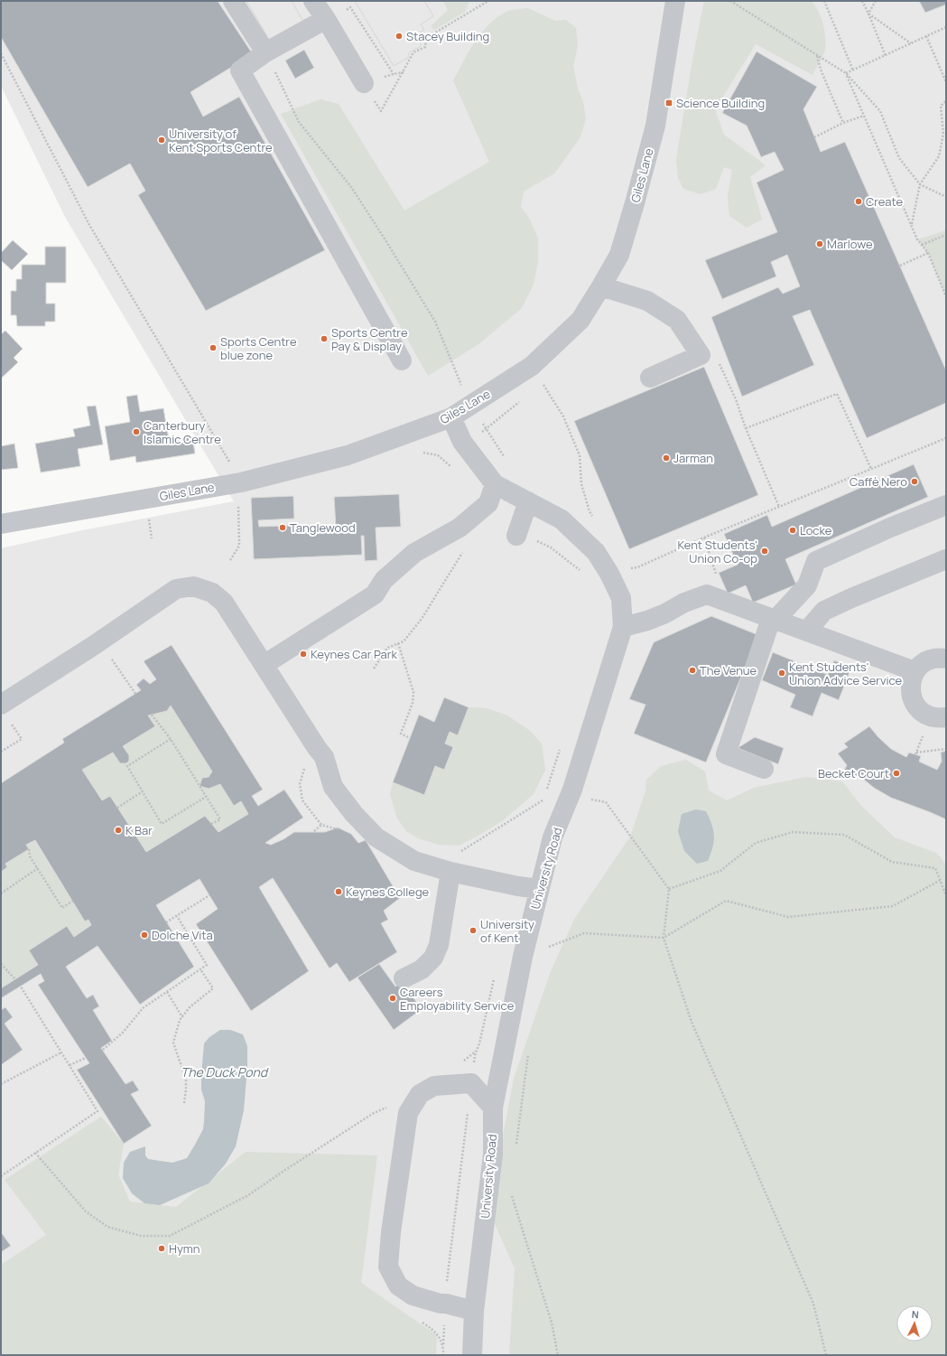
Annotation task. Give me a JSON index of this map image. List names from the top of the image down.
{
  "streets": {
    "street": ["Giles Lane", "University Road"]
  },
  "crossings": [
    ["Giles Lane", "University Road"]
  ],
  "water": ["The Duck Pond"],
  "places": {
    "other": [
      "Stacey Building",
      "University of Kent Sports Centre",
      "Create",
      "Marlowe",
      "Sports Centre Pay & Display",
      "Sports Centre blue zone",
      "Canterbury Islamic Centre",
      "Jarman",
      "Caffè Nero",
      "Tanglewood",
      "Locke",
      "Kent Students' Union Co-op",
      "Keynes Car Park",
      "The Venue",
      "Kent Students' Union Advice Service",
      "Becket Court",
      "K Bar",
      "Keynes College",
      "University of Kent",
      "Dolche Vita",
      "Careers Employability Service",
      "Hymn"
    ],
    "transit": ["Science Building"]
  },
  "north": "top"
}
